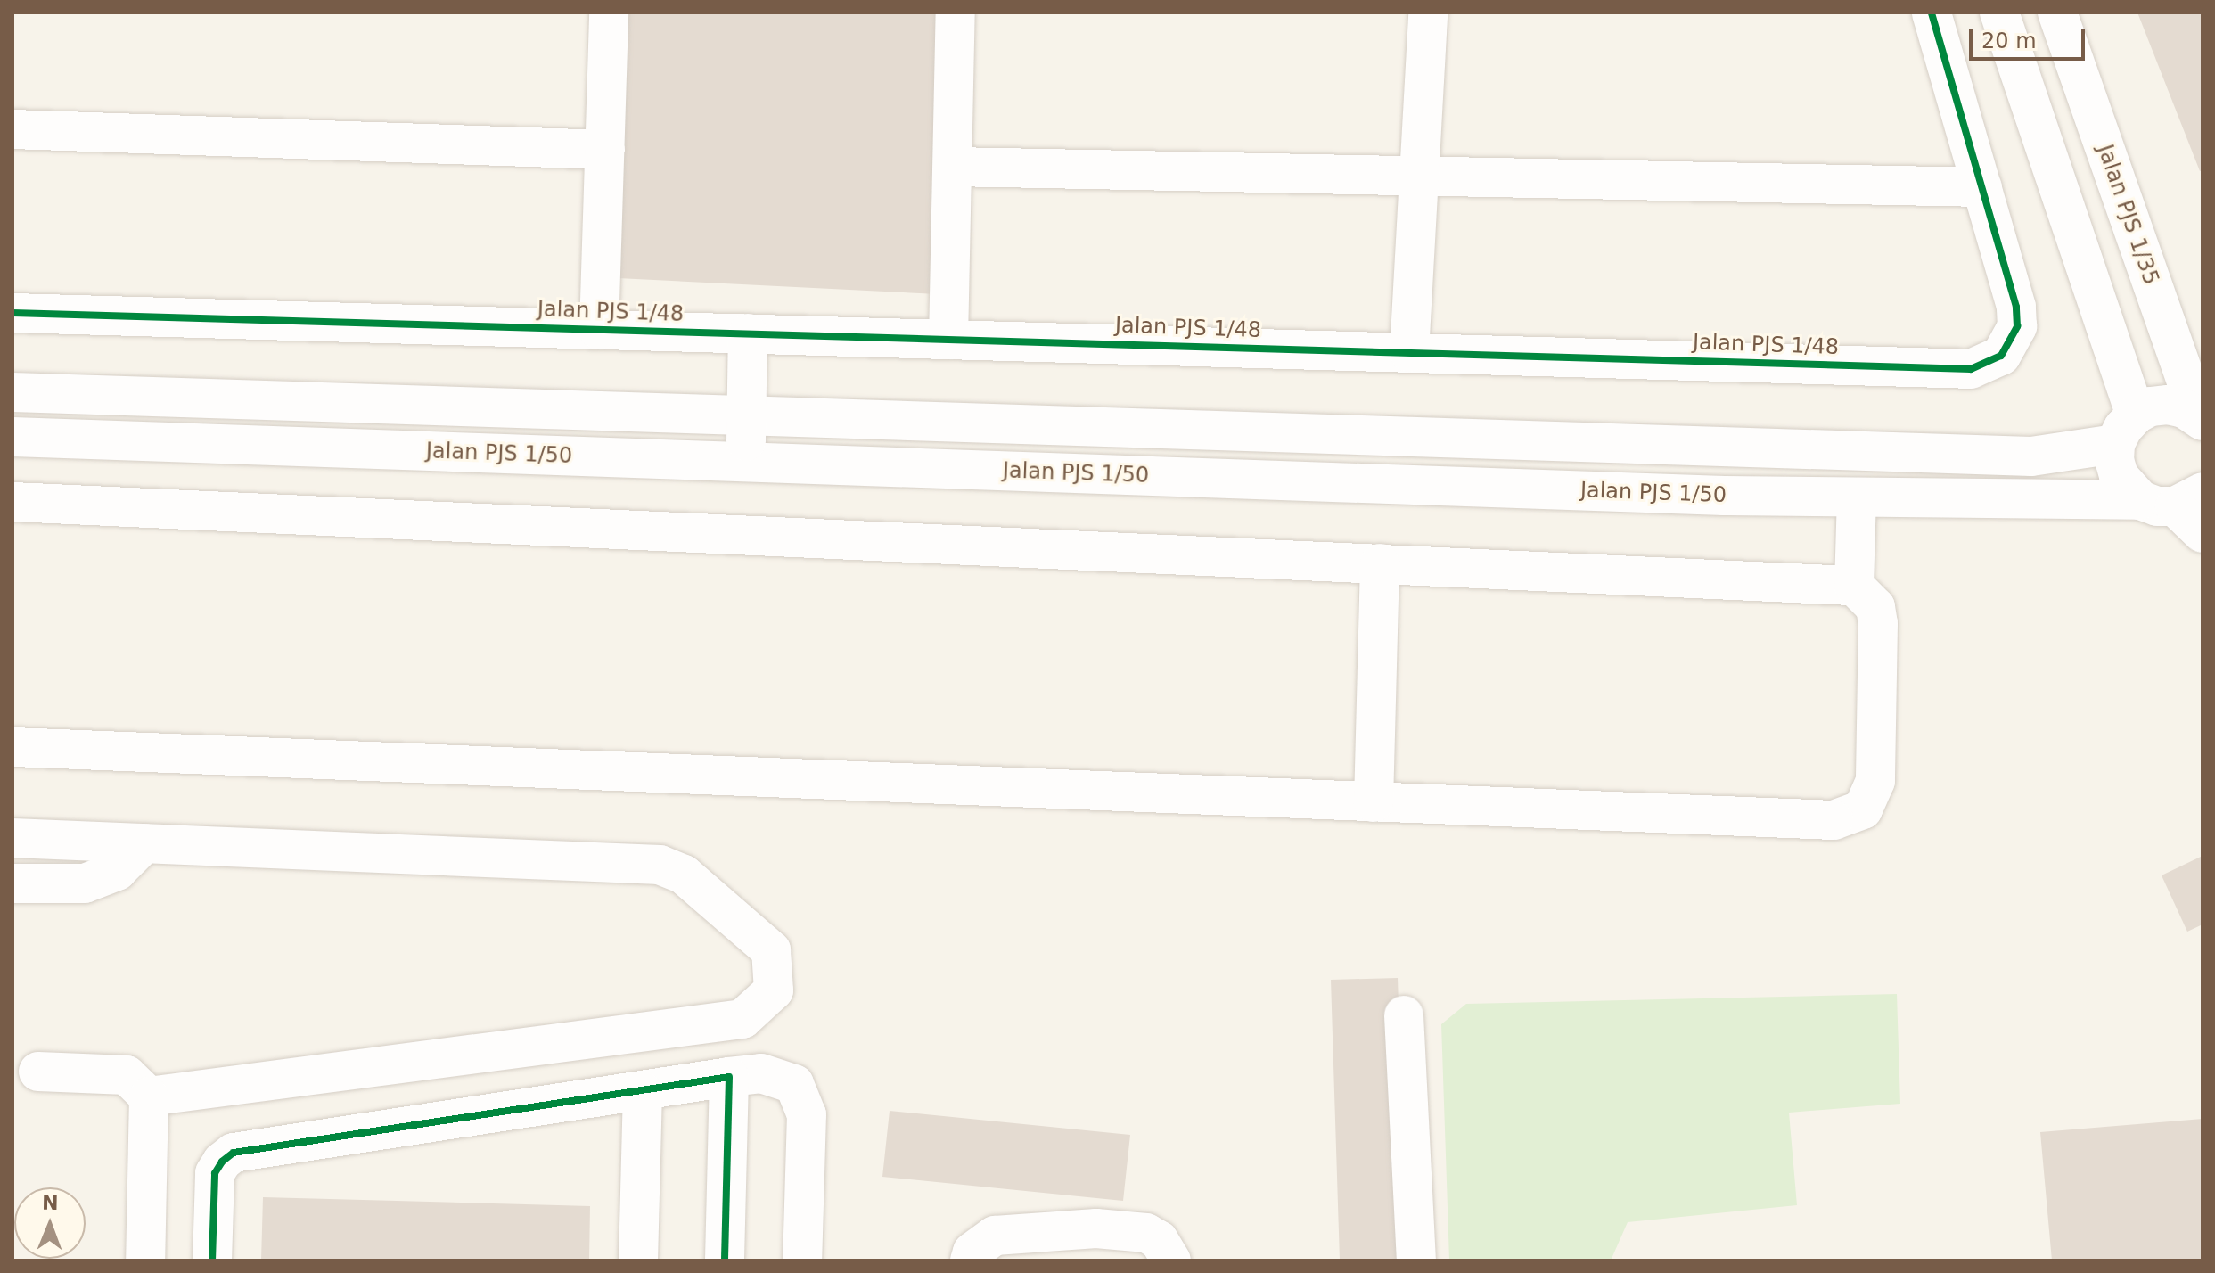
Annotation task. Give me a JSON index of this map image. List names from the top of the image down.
{
  "streets": {
    "street": ["Jalan PJS 1/35", "Jalan PJS 1/48", "Jalan PJS 1/50"]
  },
  "scale_bar": "20 m",
  "north": "top"
}
